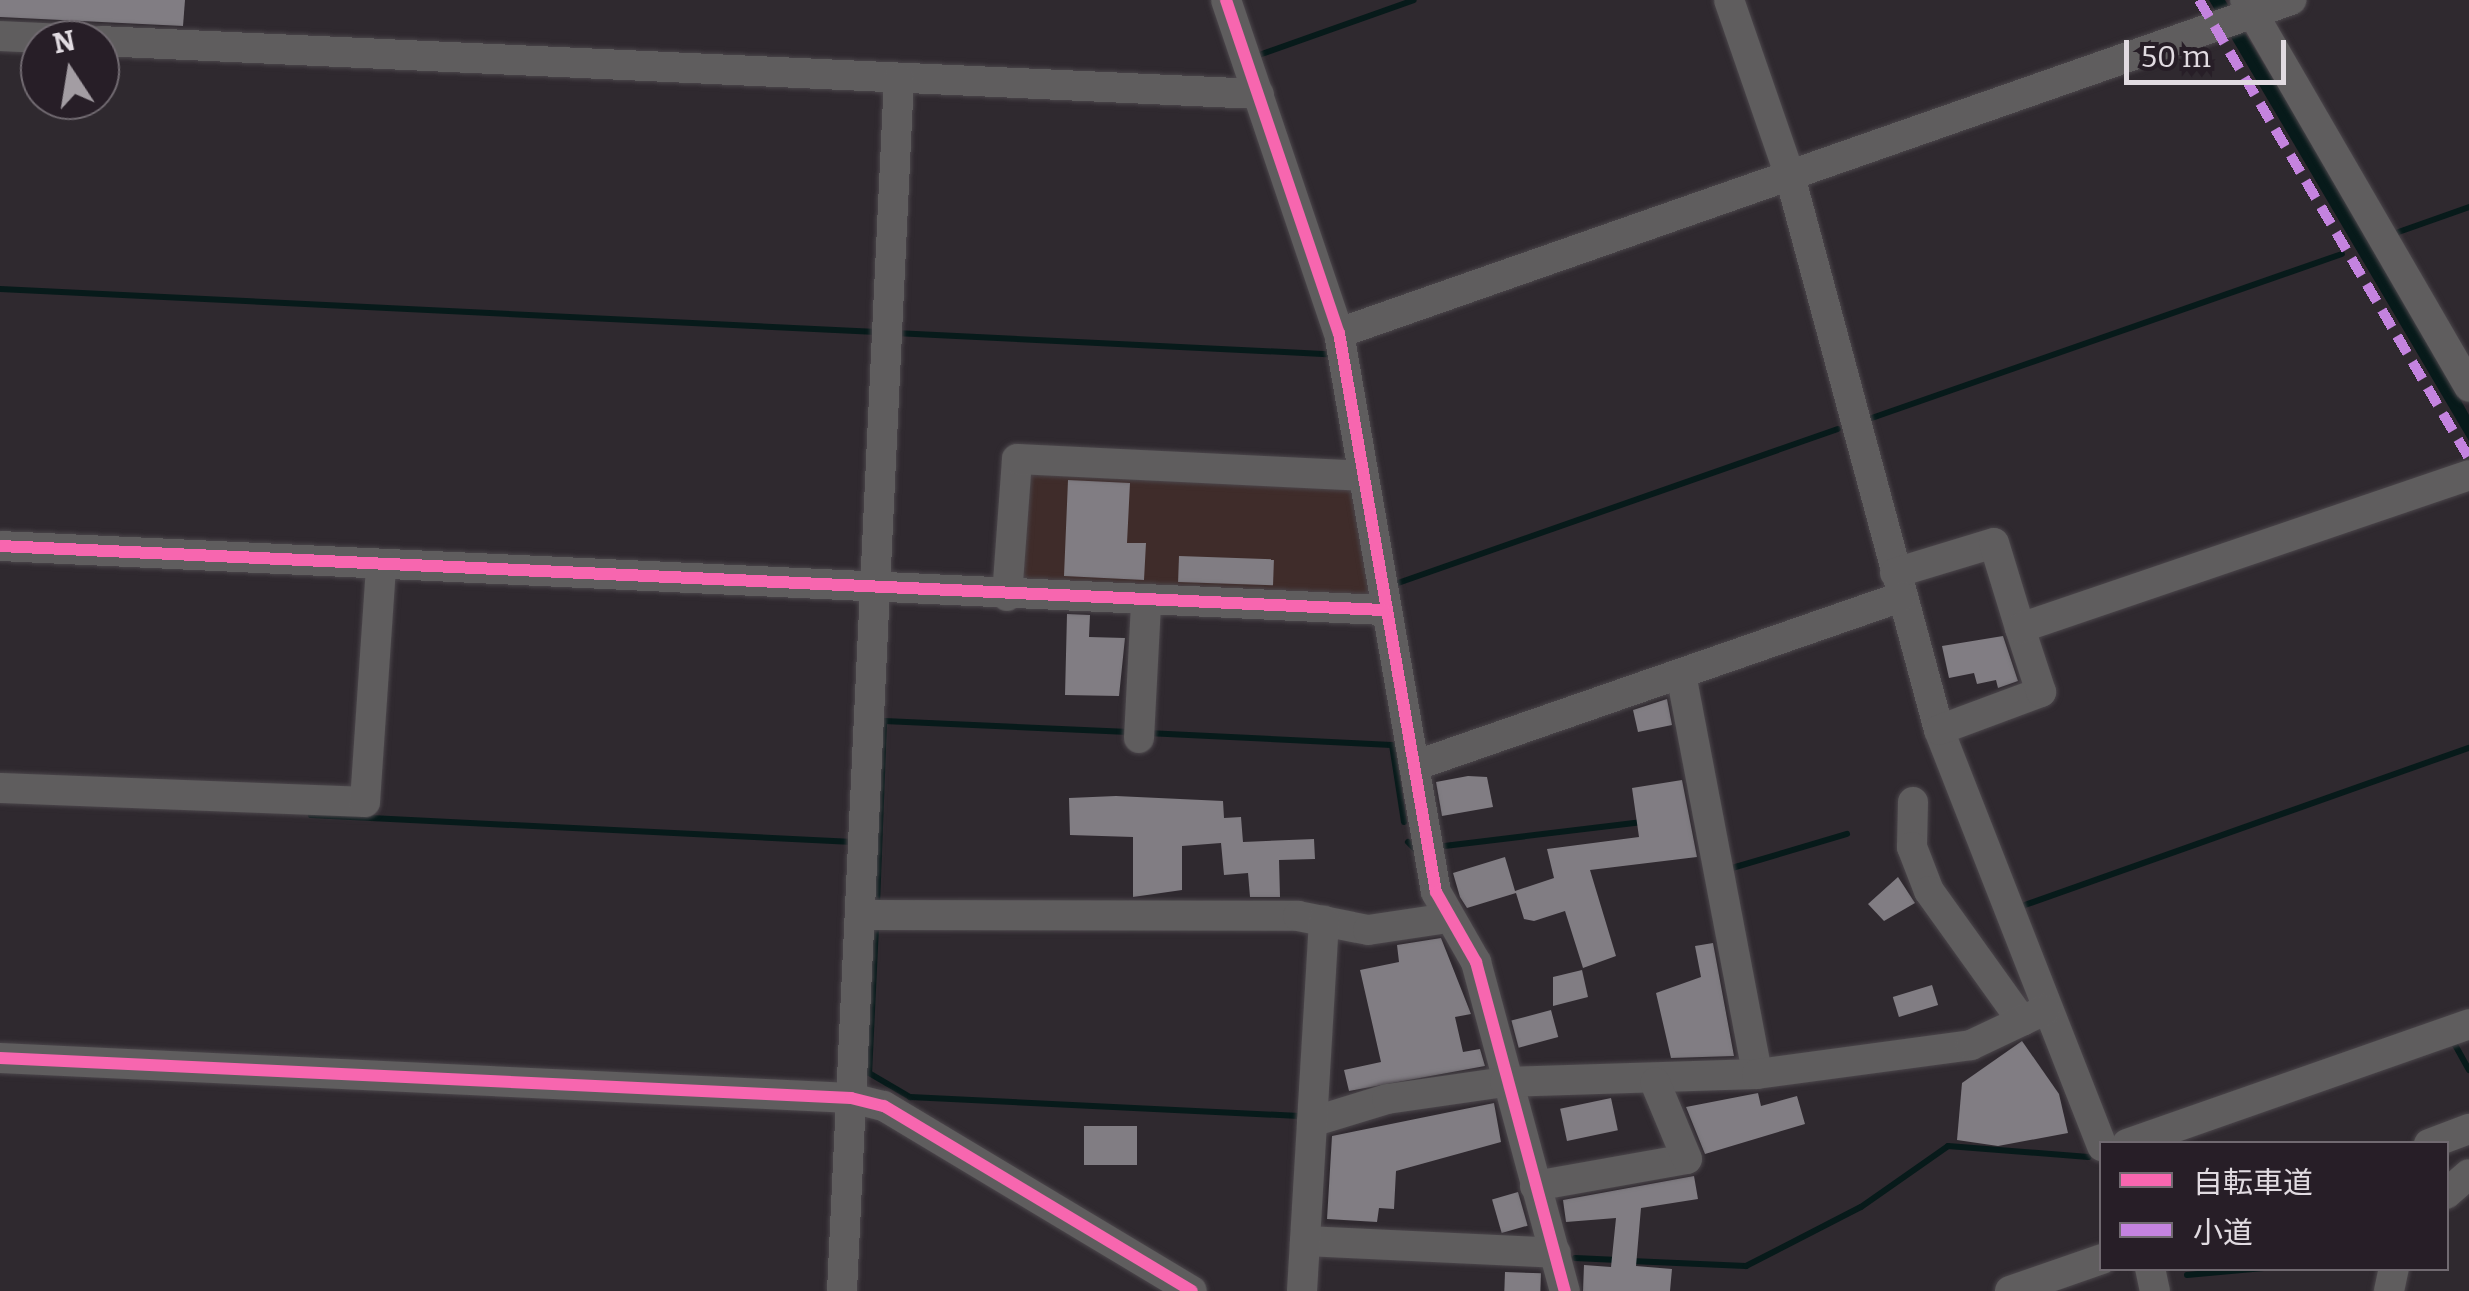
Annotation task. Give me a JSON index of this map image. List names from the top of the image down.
{
  "legend": ["自転車道", "小道"],
  "scale_bar": "50 m",
  "north": "top"
}
